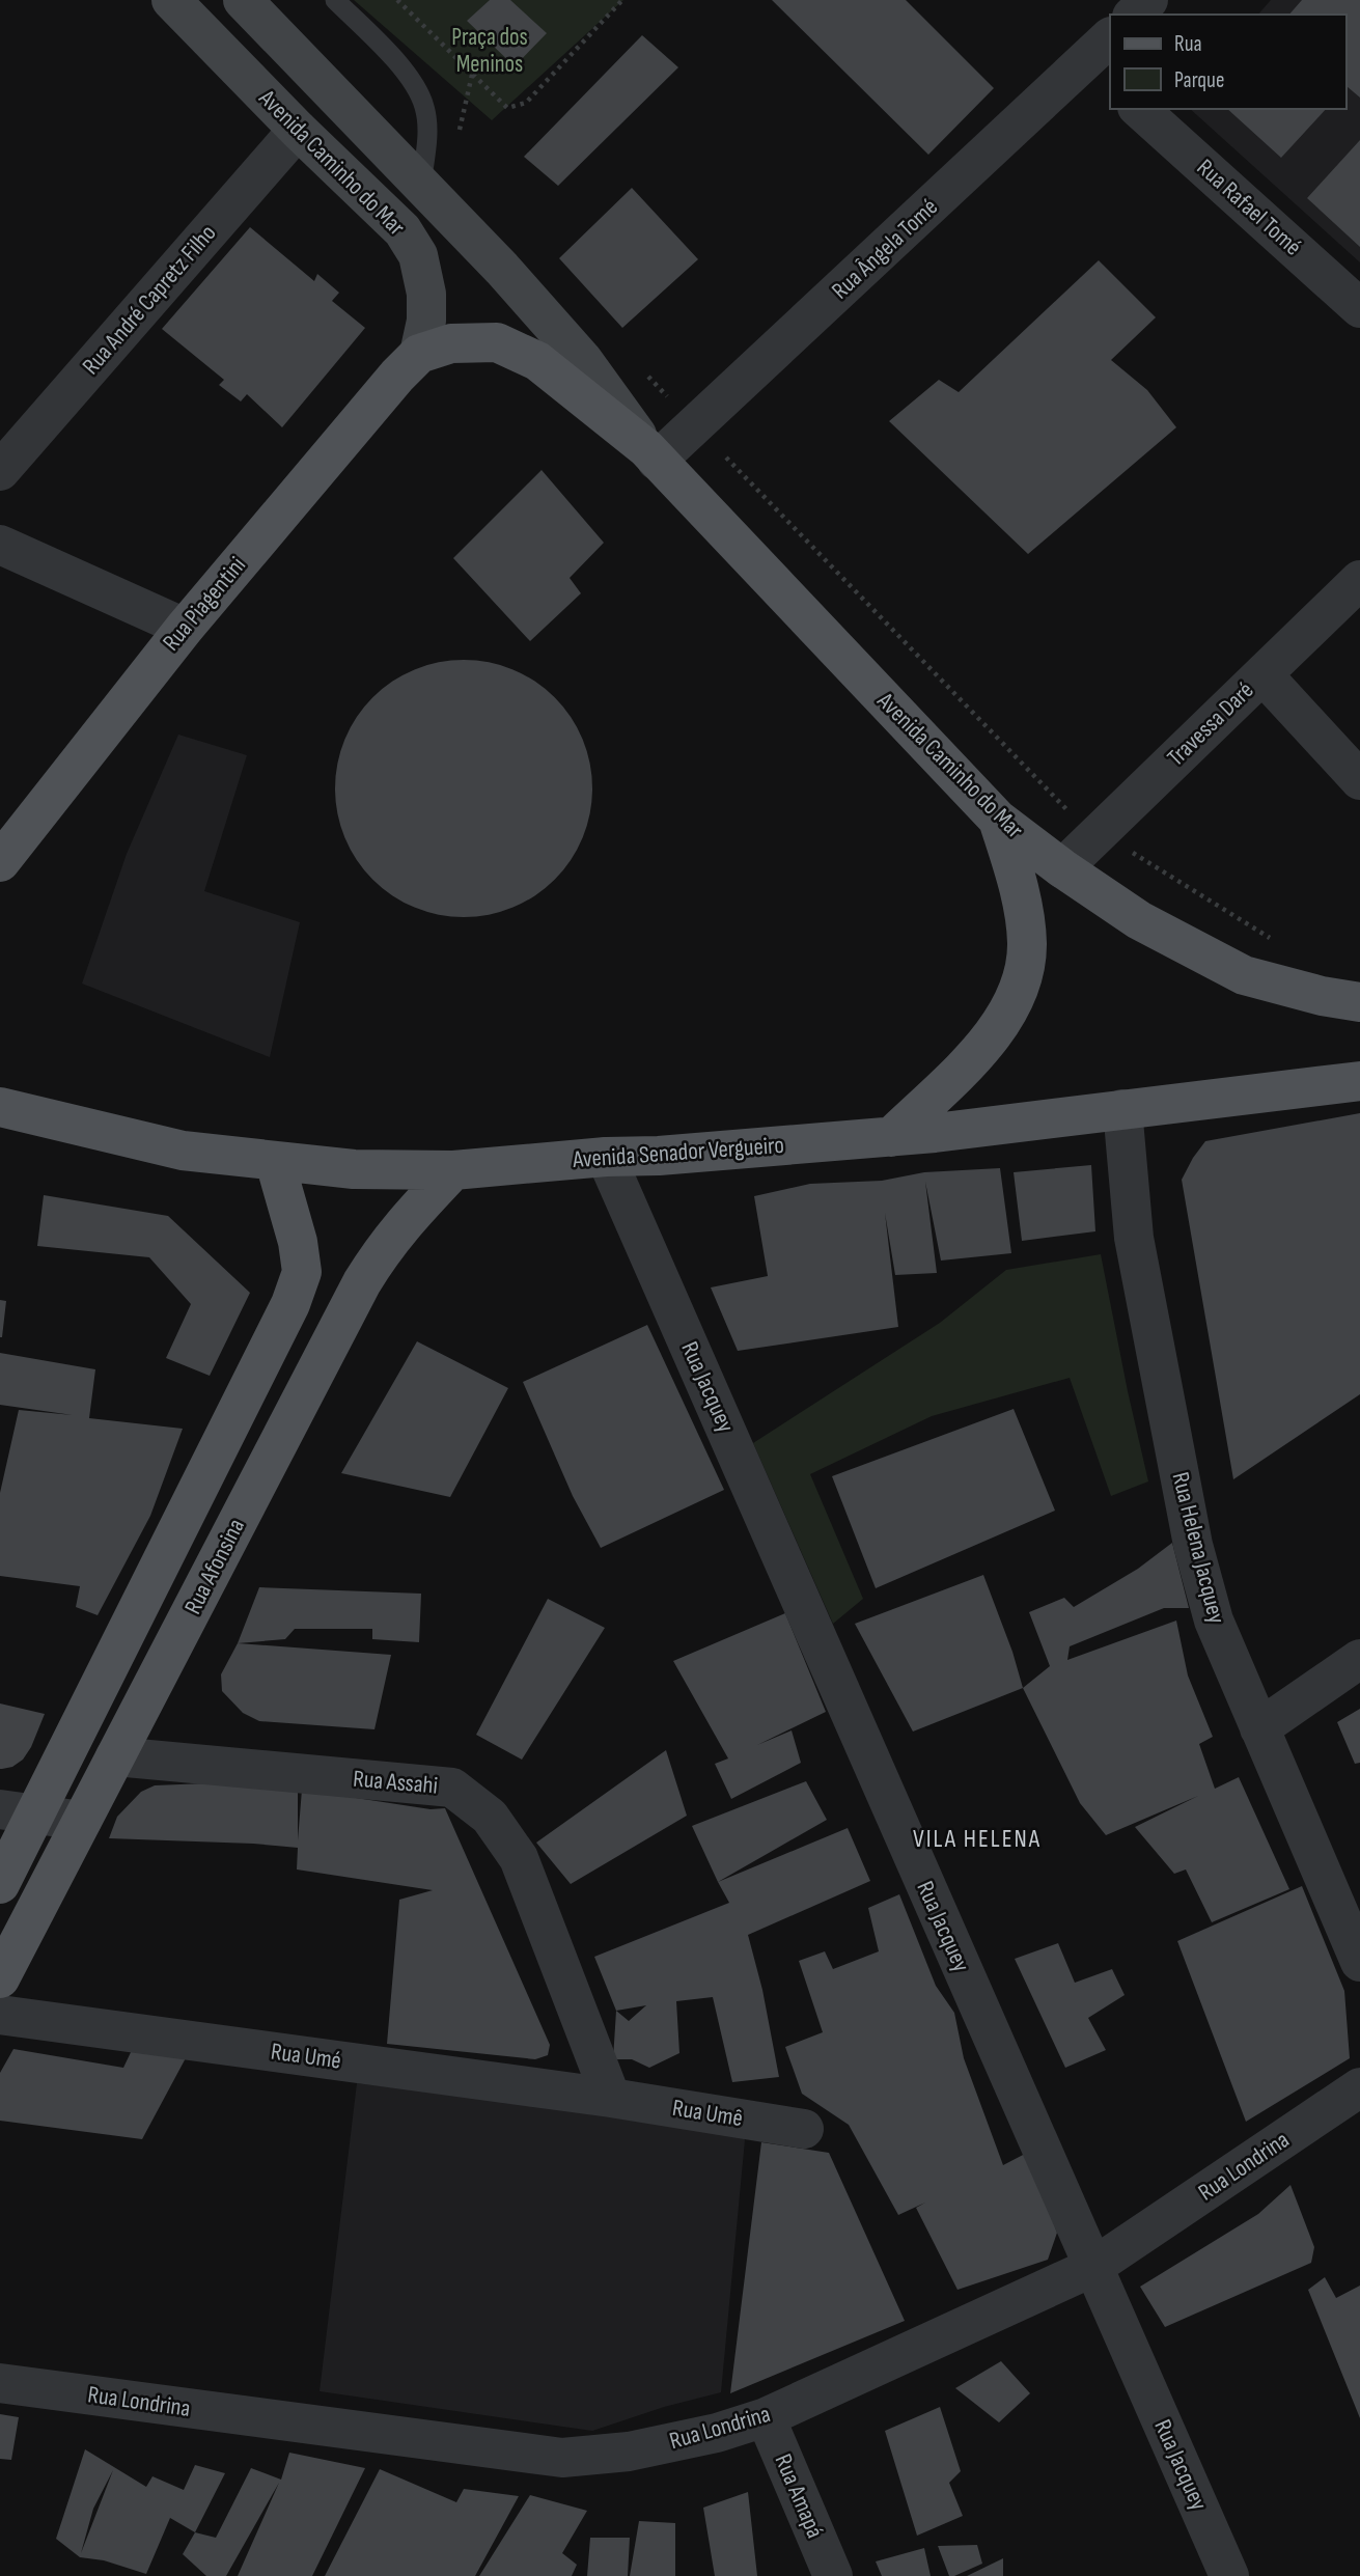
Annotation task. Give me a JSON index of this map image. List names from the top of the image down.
{
  "streets": {
    "main road": [
      "Avenida Caminho do Mar",
      "Rua Piagentini",
      "Avenida Senador Vergueiro",
      "Rua Afonsina"
    ],
    "street": [
      "Rua Rafael Tomé",
      "Rua Ângela Tomé",
      "Rua André Capretz Filho",
      "Travessa Daré",
      "Rua Jacquey",
      "Rua Helena Jacquey",
      "Rua Assahi",
      "Rua Umé",
      "Rua Umê",
      "Rua Londrina",
      "Rua Amapá"
    ]
  },
  "crossings": [
    ["Avenida Caminho do Mar", "Rua Ângela Tomé"],
    ["Avenida Caminho do Mar", "Rua André Capretz Filho"],
    ["Avenida Caminho do Mar", "Rua Piagentini"],
    ["Avenida Caminho do Mar", "Travessa Daré"],
    ["Avenida Senador Vergueiro", "Rua Jacquey"],
    ["Avenida Senador Vergueiro", "Rua Helena Jacquey"],
    ["Avenida Senador Vergueiro", "Rua Afonsina"],
    ["Rua Jacquey", "Rua Londrina"],
    ["Rua Afonsina", "Rua Assahi"],
    ["Rua Assahi", "Rua Umé"],
    ["Rua Assahi", "Rua Umê"],
    ["Rua Umé", "Rua Umê"],
    ["Rua Londrina", "Rua Amapá"]
  ],
  "districts": ["VILA HELENA"],
  "parks": ["Praça dos Meninos"],
  "legend": ["Rua", "Parque"]
}
